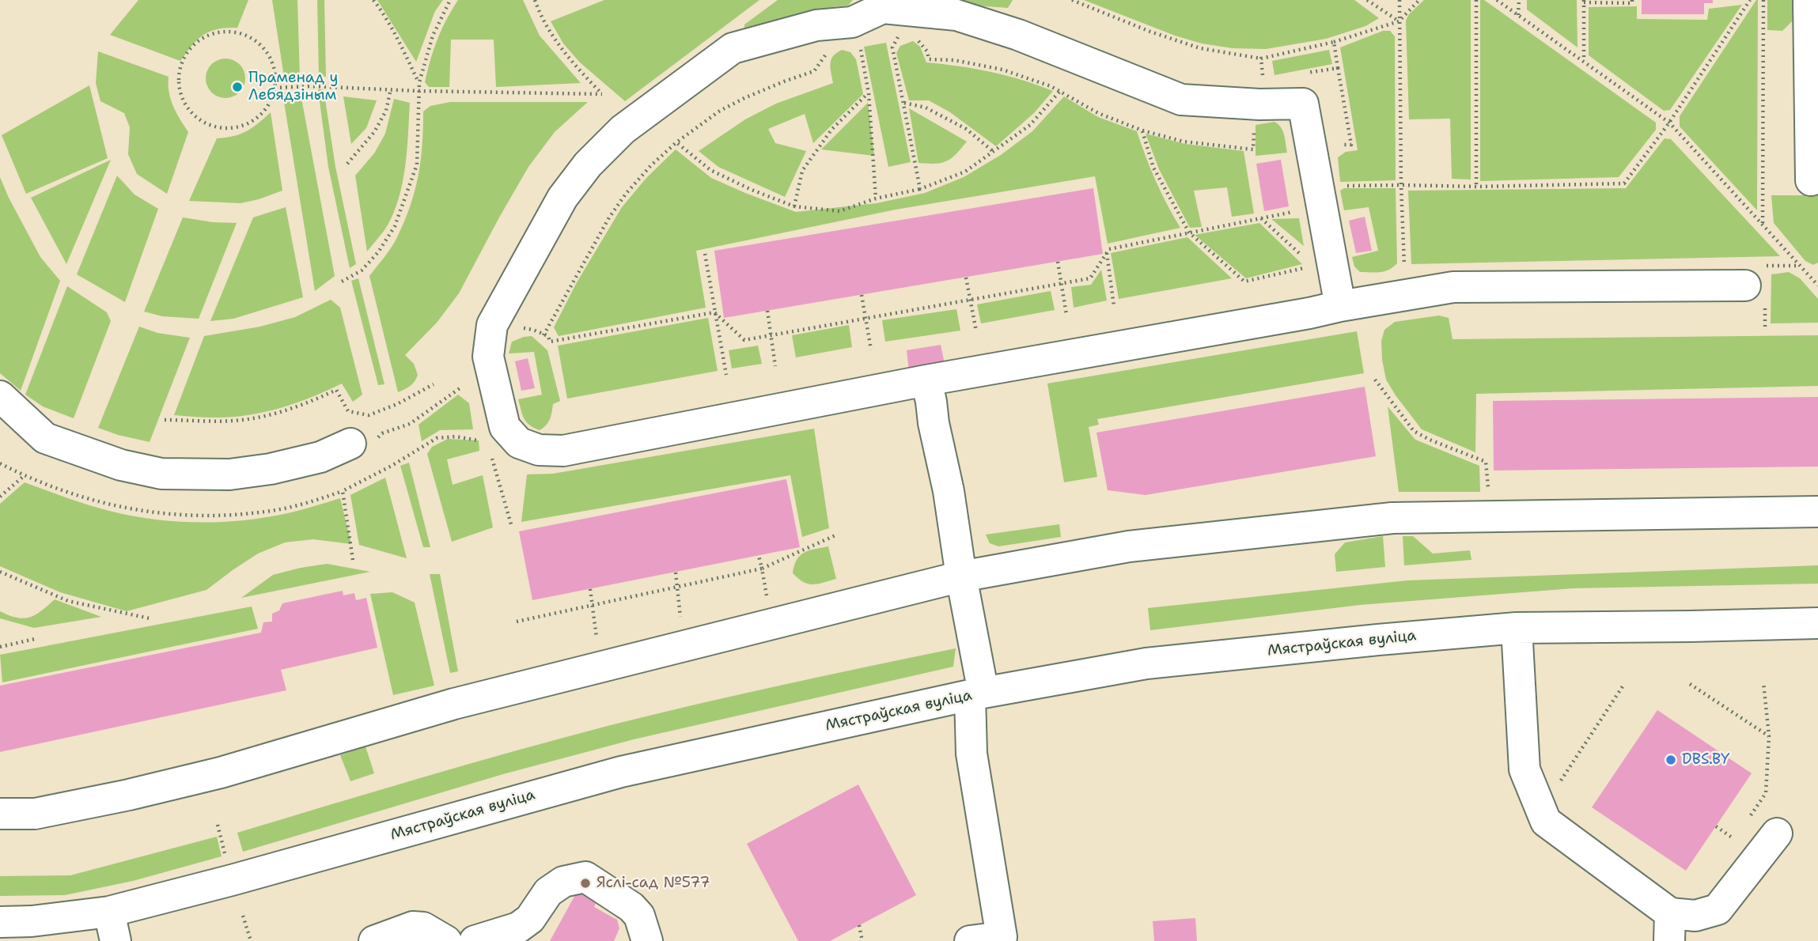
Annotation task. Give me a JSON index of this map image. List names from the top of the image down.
{
  "streets": {
    "street": ["Мястраўская вуліца"]
  },
  "places": ["Праменад у Лебядзіным", "DBS.BY", "Яслі-сад №577"]
}
